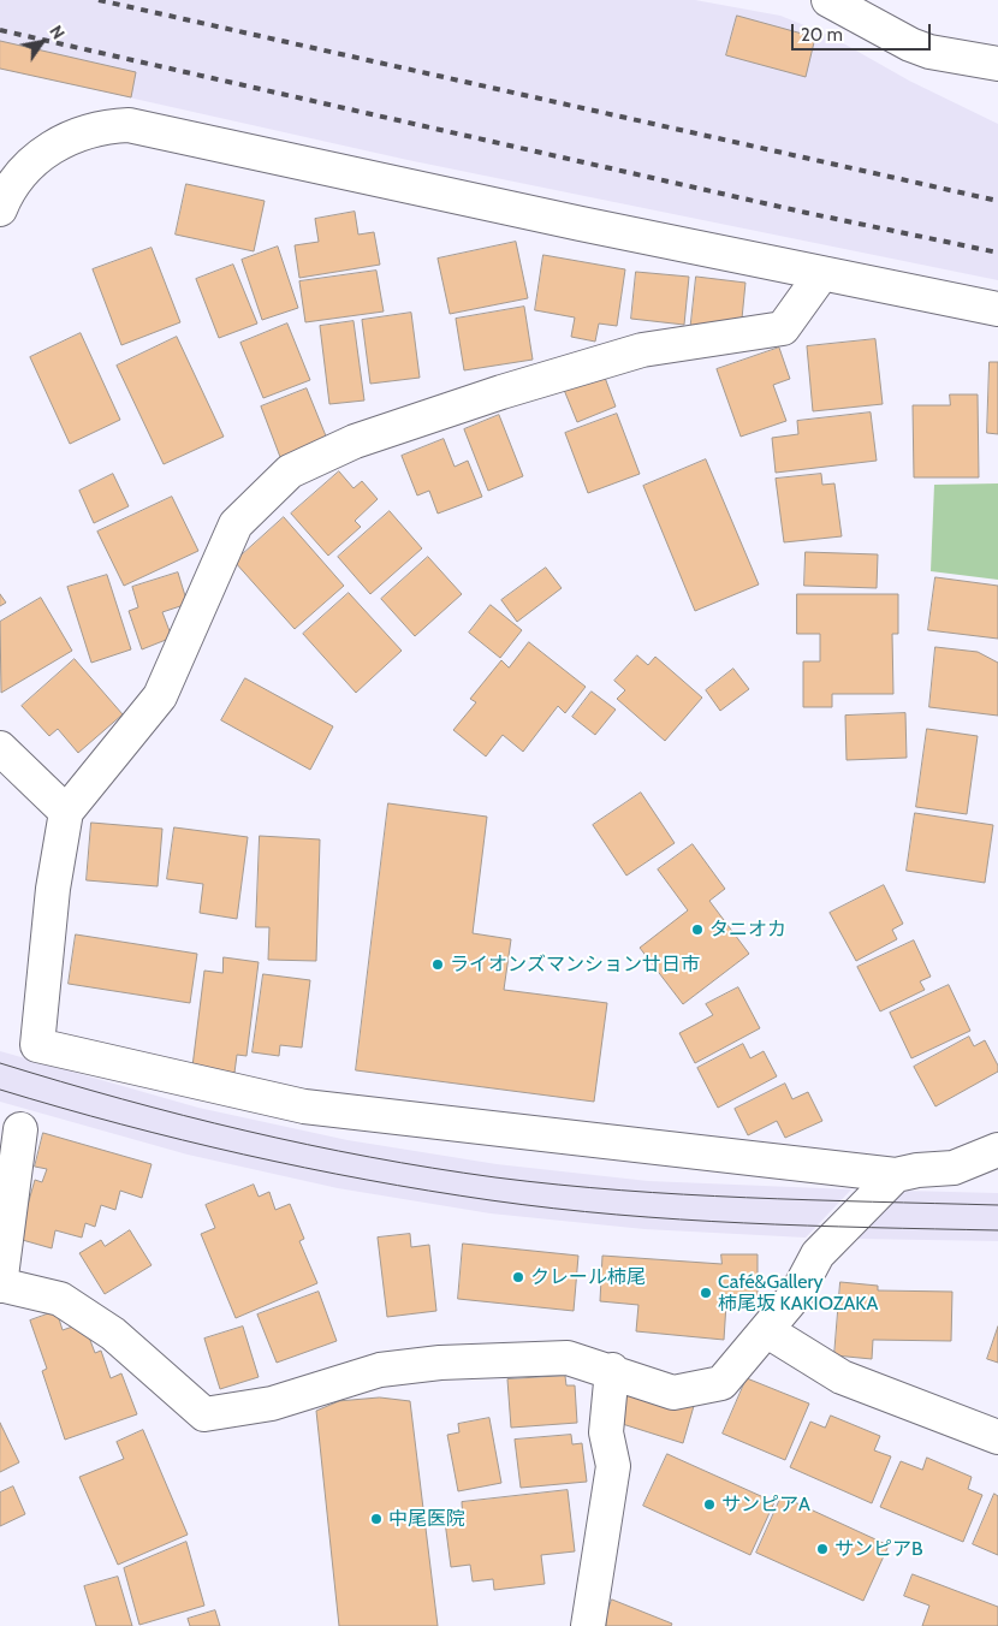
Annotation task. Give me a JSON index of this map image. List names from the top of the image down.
{
  "places": [
    "タニオカ",
    "ライオンズマンション廿日市",
    "クレール柿尾",
    "Café&Gallery 柿尾坂 KAKIOZAKA",
    "サンピアA",
    "中尾医院",
    "サンピアB"
  ],
  "scale_bar": "20 m",
  "north": "top right"
}
